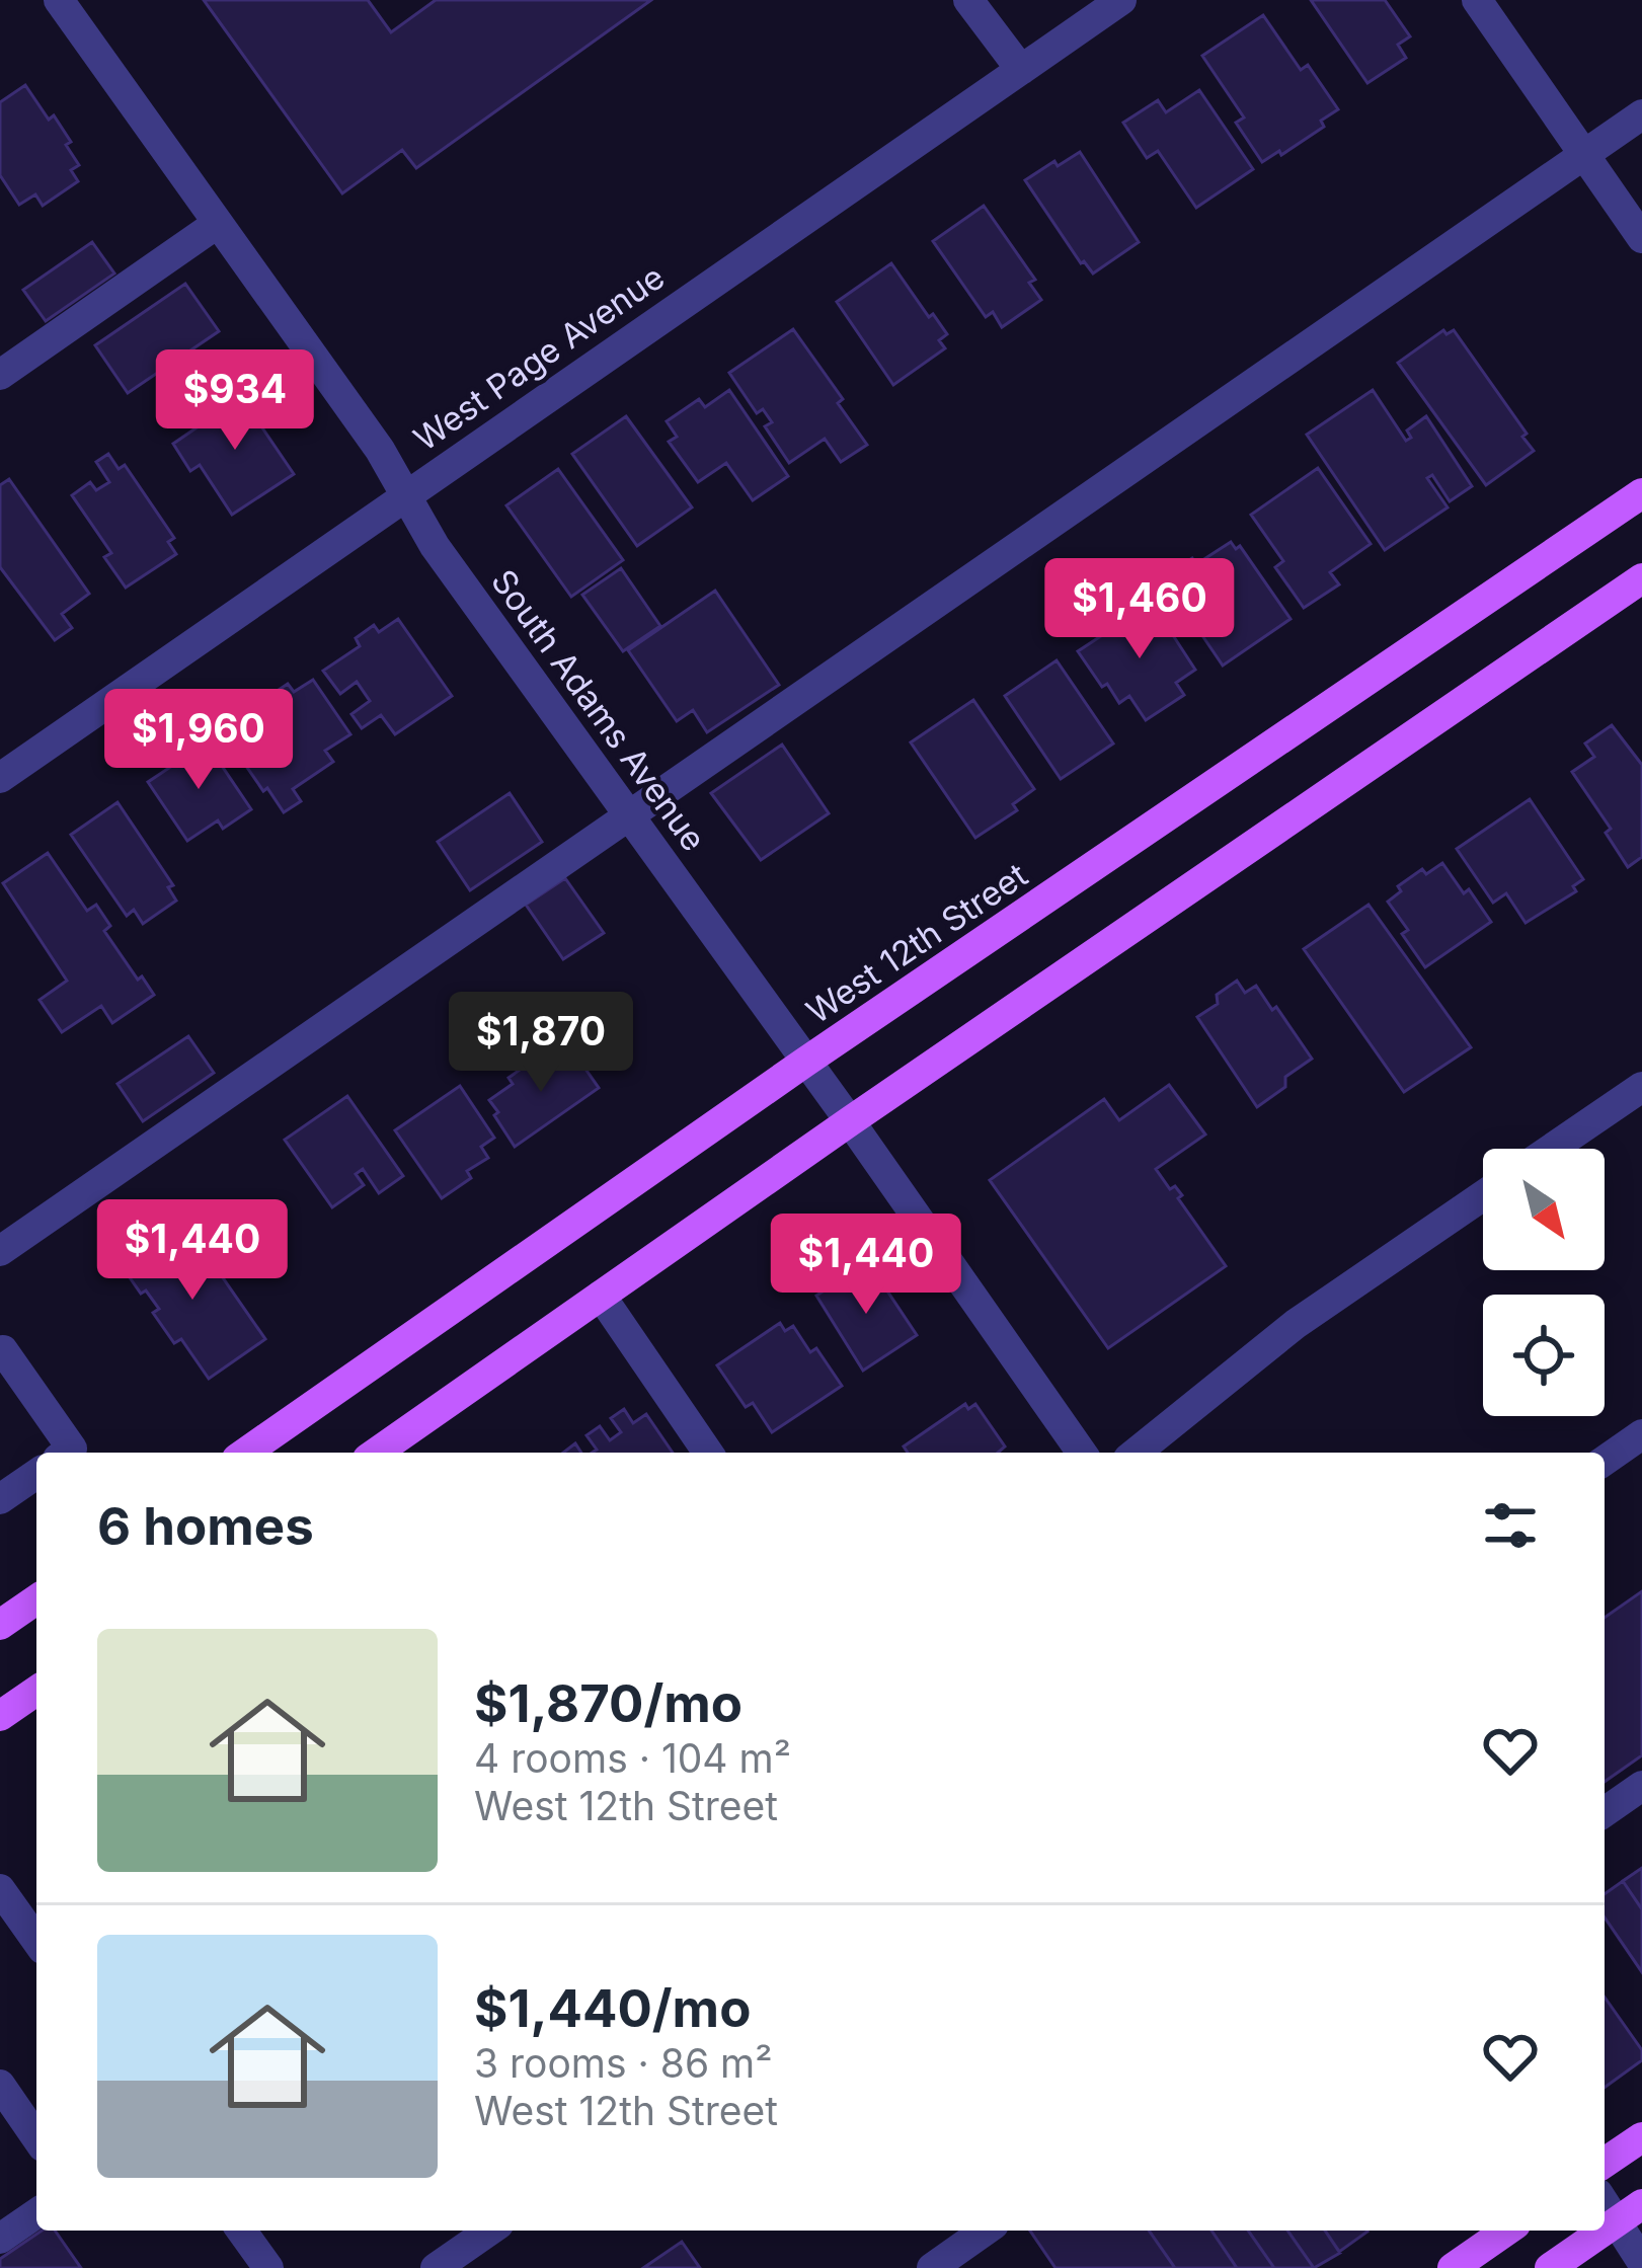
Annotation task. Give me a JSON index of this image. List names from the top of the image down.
{
  "streets": {
    "main road": ["West 12th Street"],
    "street": ["West Page Avenue", "South Adams Avenue"]
  },
  "crossings": [
    ["West Page Avenue", "South Adams Avenue"],
    ["South Adams Avenue", "West 12th Street"]
  ],
  "north": "bottom right",
  "page": {
    "price": [
      "$934",
      "$1,460",
      "$1,960",
      "$1,870",
      "$1,440",
      "$1,440"
    ],
    "heading": "6 homes",
    "list": [
      {
        "name": "$1,870/mo",
        "note": "4 rooms · 104 m² · West 12th Street"
      },
      {
        "name": "$1,440/mo",
        "note": "3 rooms · 86 m² · West 12th Street"
      }
    ]
  }
}
